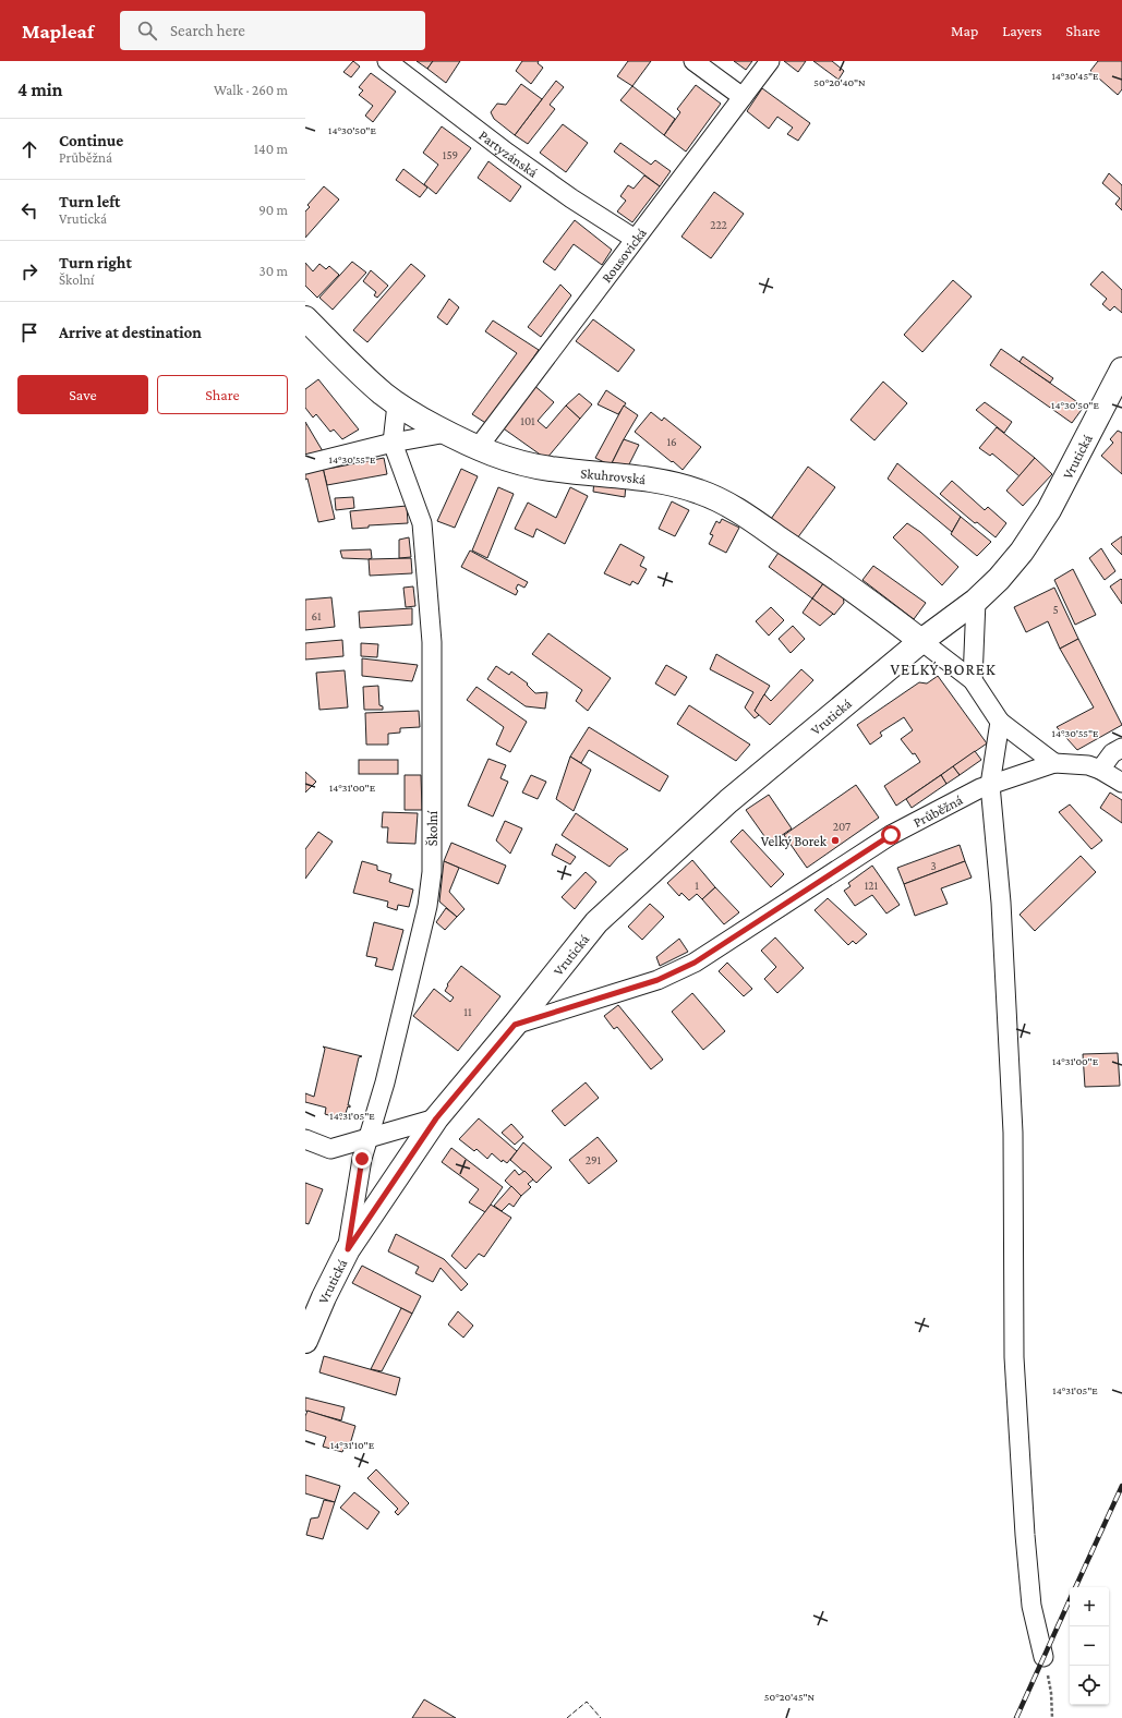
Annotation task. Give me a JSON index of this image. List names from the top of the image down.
{
  "streets": {
    "street": [
      "Partyzánská",
      "Rousovická",
      "Vrutická",
      "Skuhrovská",
      "Průběžná",
      "Školní"
    ]
  },
  "crossings": [
    ["Partyzánská", "Rousovická"],
    ["Rousovická", "Skuhrovská"],
    ["Vrutická", "Skuhrovská"],
    ["Vrutická", "Průběžná"],
    ["Vrutická", "Školní"],
    ["Skuhrovská", "Školní"]
  ],
  "districts": ["VELKÝ BOREK"],
  "places": ["Velký Borek"],
  "house_numbers": [
    "159",
    "222",
    "101",
    "16",
    "5",
    "61",
    "207",
    "3",
    "1",
    "121",
    "11",
    "291"
  ],
  "page": {
    "header": "Mapleaf",
    "search": "Search here",
    "nav": ["Map", "Layers", "Share"],
    "heading": ["4 min", "Walk · 260 m"],
    "list": [
      ["Continue", "Průběžná", "140 m"],
      ["Turn left", "Vrutická", "90 m"],
      ["Turn right", "Školní", "30 m"],
      "Arrive at destination"
    ],
    "buttons": ["Save", "Share"],
    "map_buttons": ["+", "−"]
  },
  "coordinates": [
    "14°30'45\"E",
    "50°20'40\"N",
    "14°30'50\"E",
    "14°30'55\"E",
    "14°31'00\"E",
    "14°31'05\"E",
    "14°31'10\"E",
    "50°20'45\"N"
  ]
}
